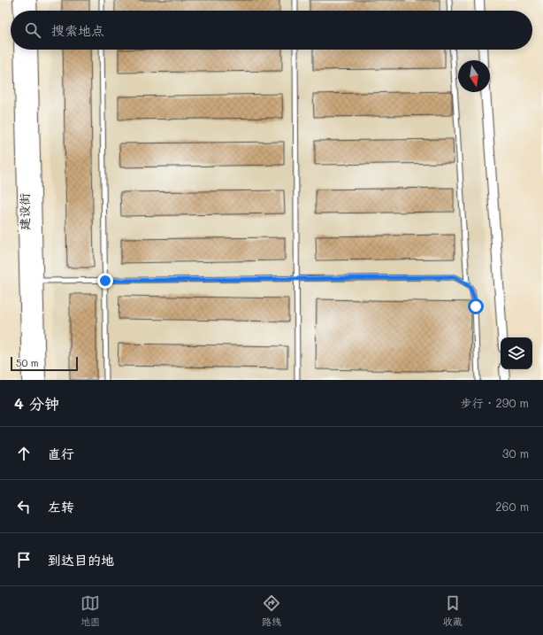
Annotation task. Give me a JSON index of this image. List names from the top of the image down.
{
  "streets": {
    "street": ["建设街"]
  },
  "scale_bar": "50 m",
  "north": "bottom",
  "page": {
    "search": "搜索地点",
    "scale": "50 m",
    "heading": ["4 分钟", "步行 · 290 m"],
    "list": [
      ["直行", "30 m"],
      ["左转", "260 m"],
      "到达目的地"
    ],
    "nav": ["地图", "路线", "收藏"]
  }
}
